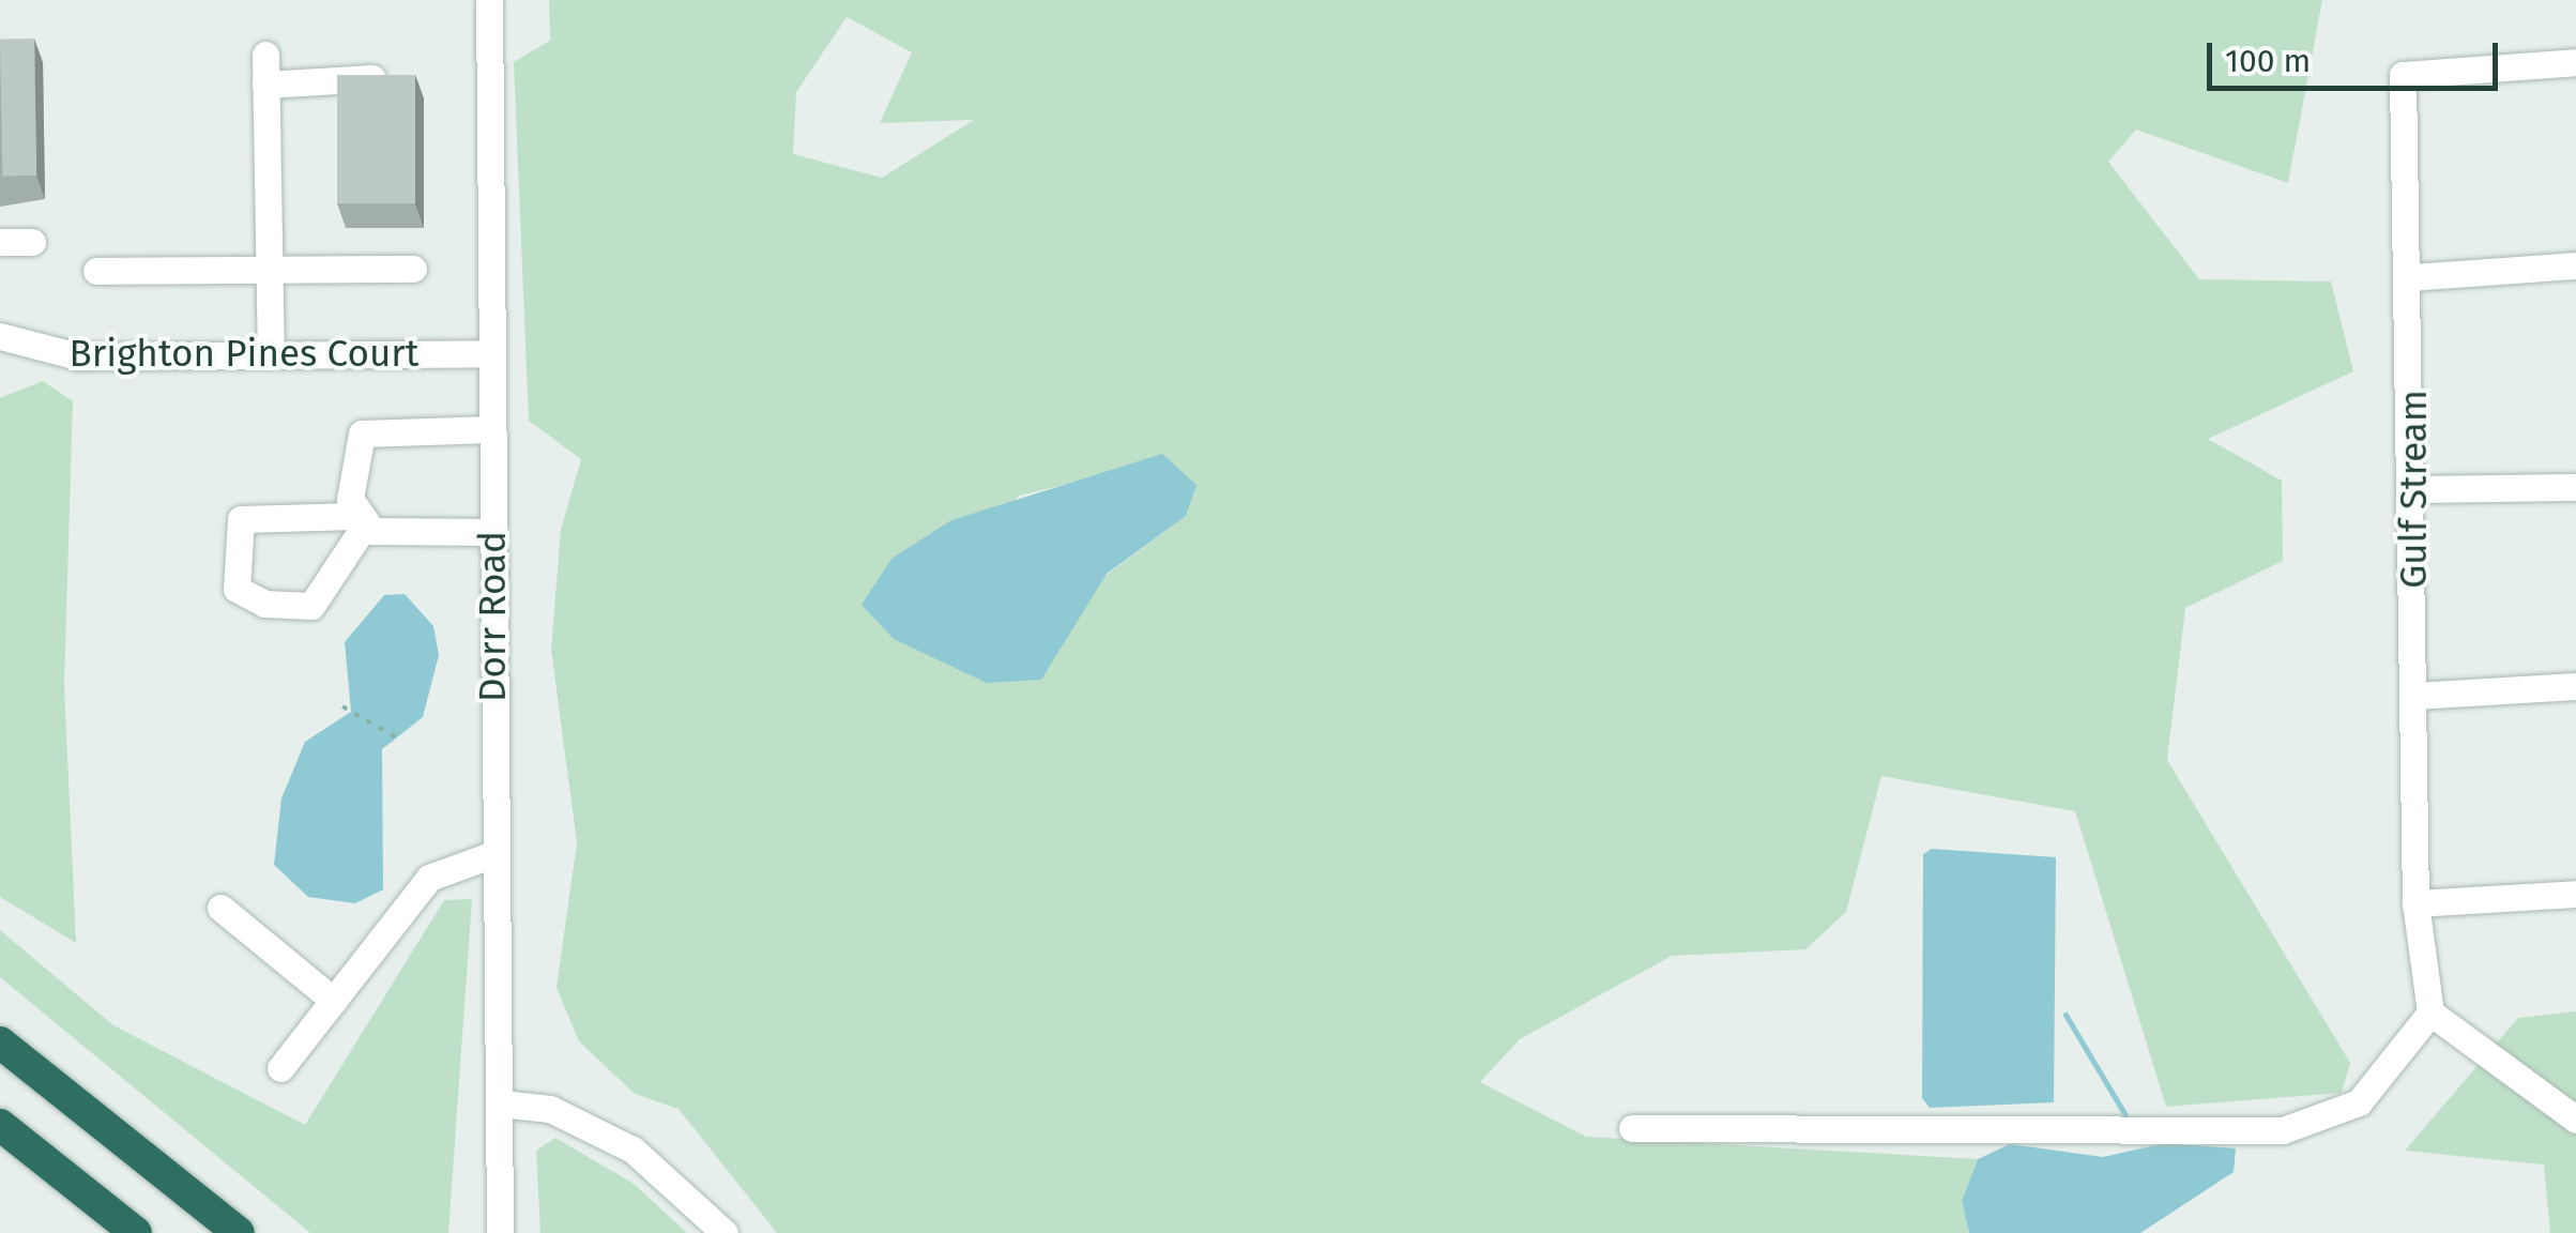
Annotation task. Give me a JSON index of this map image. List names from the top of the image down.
{
  "streets": {
    "street": ["Brighton Pines Court", "Gulf Stream", "Dorr Road"]
  },
  "crossings": [
    ["Brighton Pines Court", "Dorr Road"]
  ],
  "scale_bar": "100 m"
}
